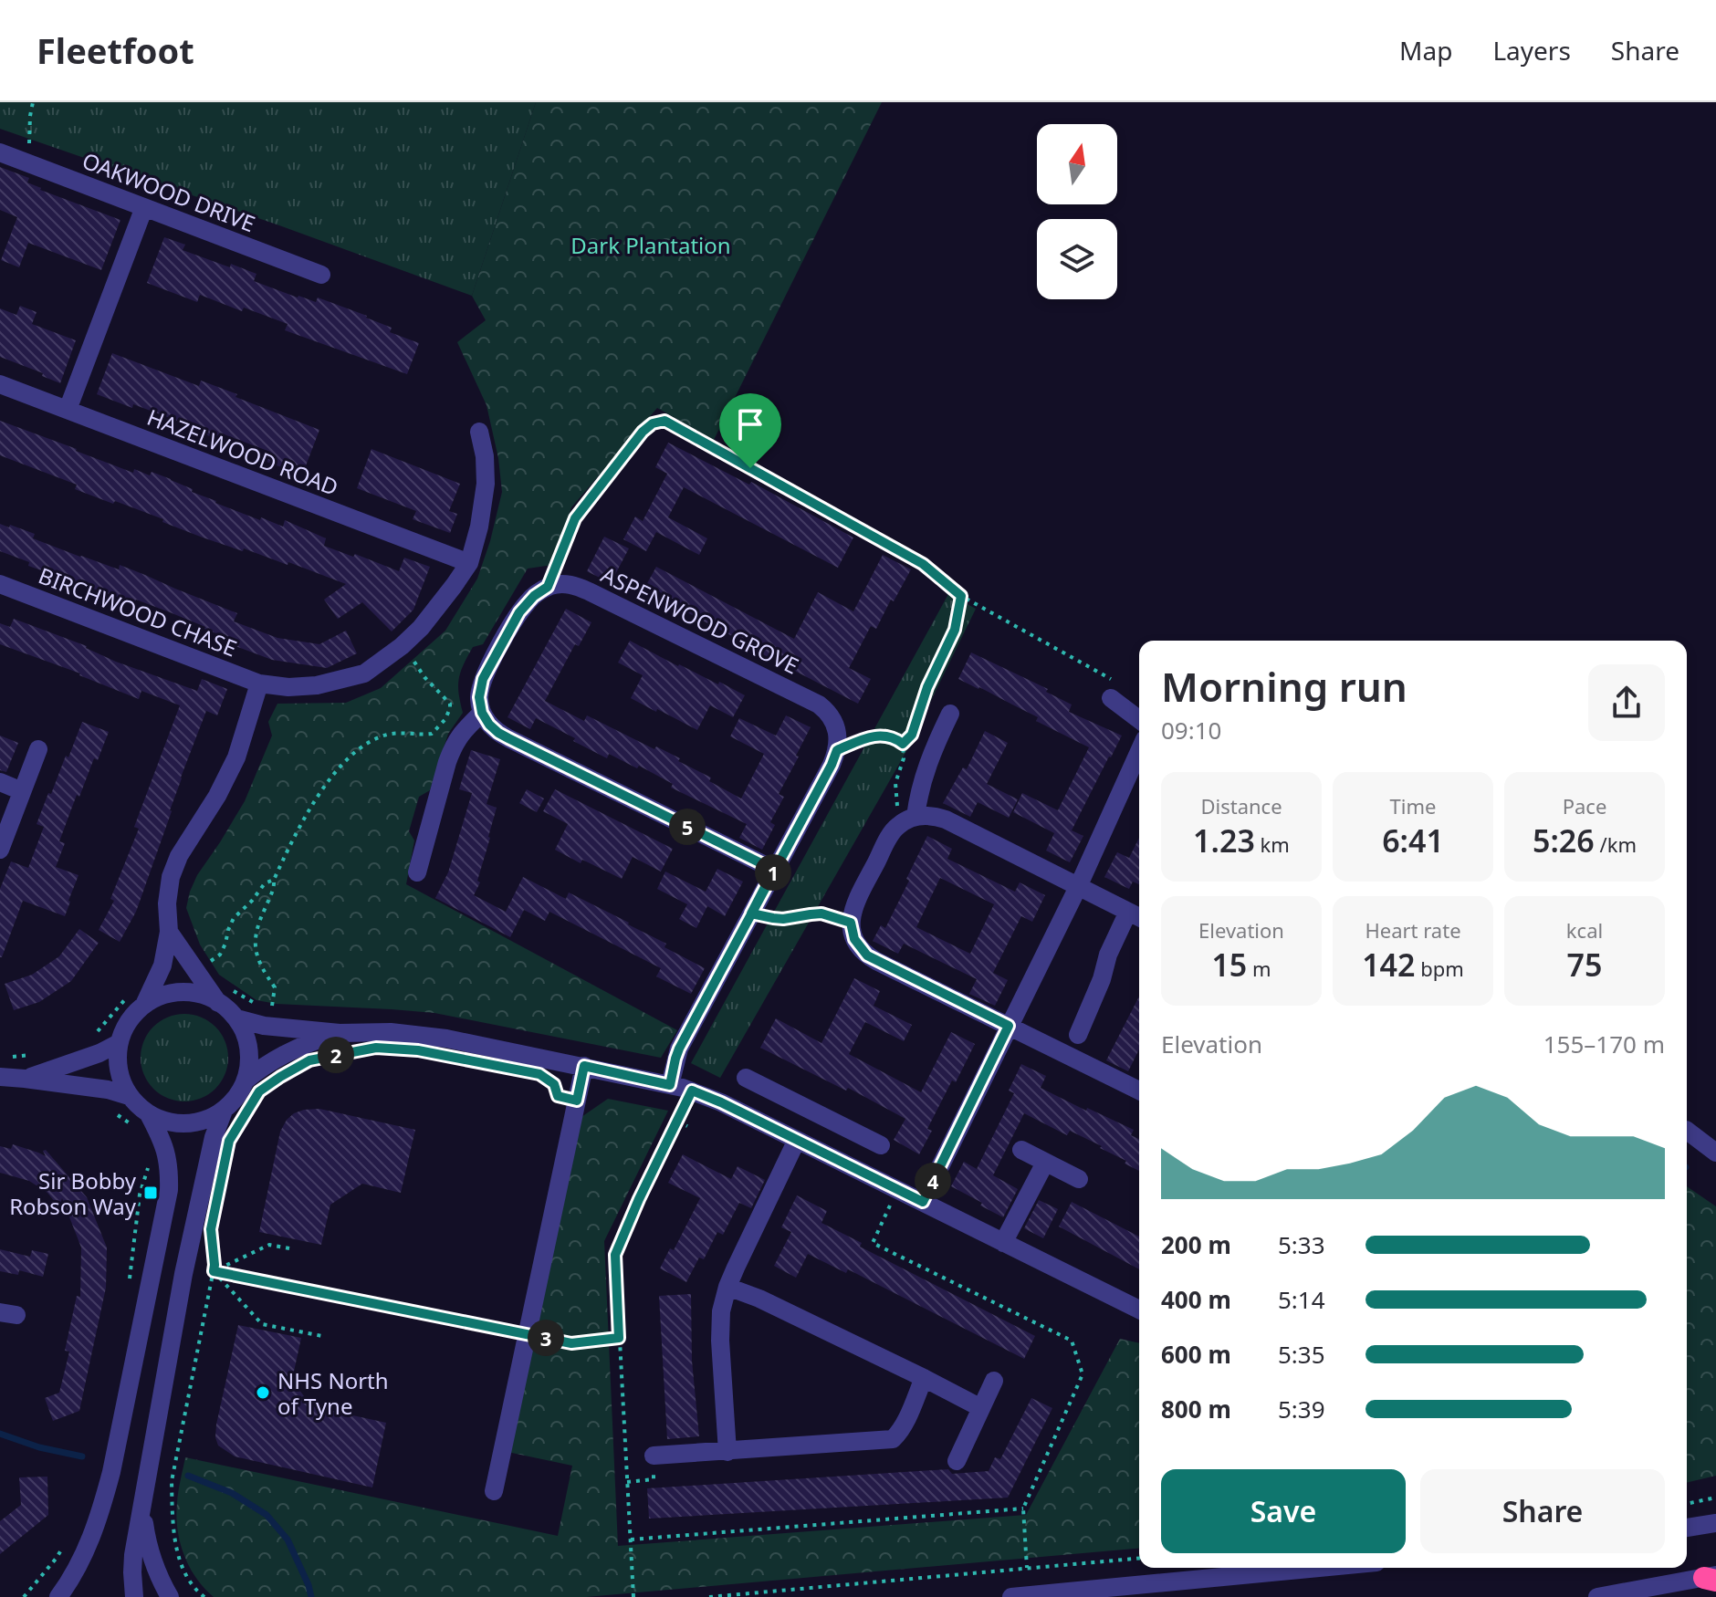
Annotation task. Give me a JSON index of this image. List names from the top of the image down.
{
  "streets": {
    "street": [
      "OAKWOOD DRIVE",
      "HAZELWOOD ROAD",
      "BIRCHWOOD CHASE",
      "ASPENWOOD GROVE"
    ]
  },
  "parks": ["Dark Plantation"],
  "places": {
    "transit": ["Sir Bobby Robson Way"],
    "other": ["NHS North of Tyne"]
  },
  "north": "top",
  "page": {
    "header": "Fleetfoot",
    "nav": ["Map", "Layers", "Share"],
    "heading": ["Morning run", "09:10"],
    "stats": [
      ["Distance", "1.23 km"],
      ["Time", "6:41"],
      ["Pace", "5:26 /km"],
      ["Elevation", "15 m"],
      ["Heart rate", "142 bpm"],
      ["kcal", "75"]
    ],
    "pins": [
      "5",
      "1",
      "2",
      "4",
      "3"
    ],
    "chart": ["Elevation", "155–170 m"],
    "list": [
      {
        "name": "200 m",
        "note": "5:33"
      },
      {
        "name": "400 m",
        "note": "5:14"
      },
      {
        "name": "600 m",
        "note": "5:35"
      },
      {
        "name": "800 m",
        "note": "5:39"
      }
    ],
    "buttons": ["Save", "Share"]
  }
}
